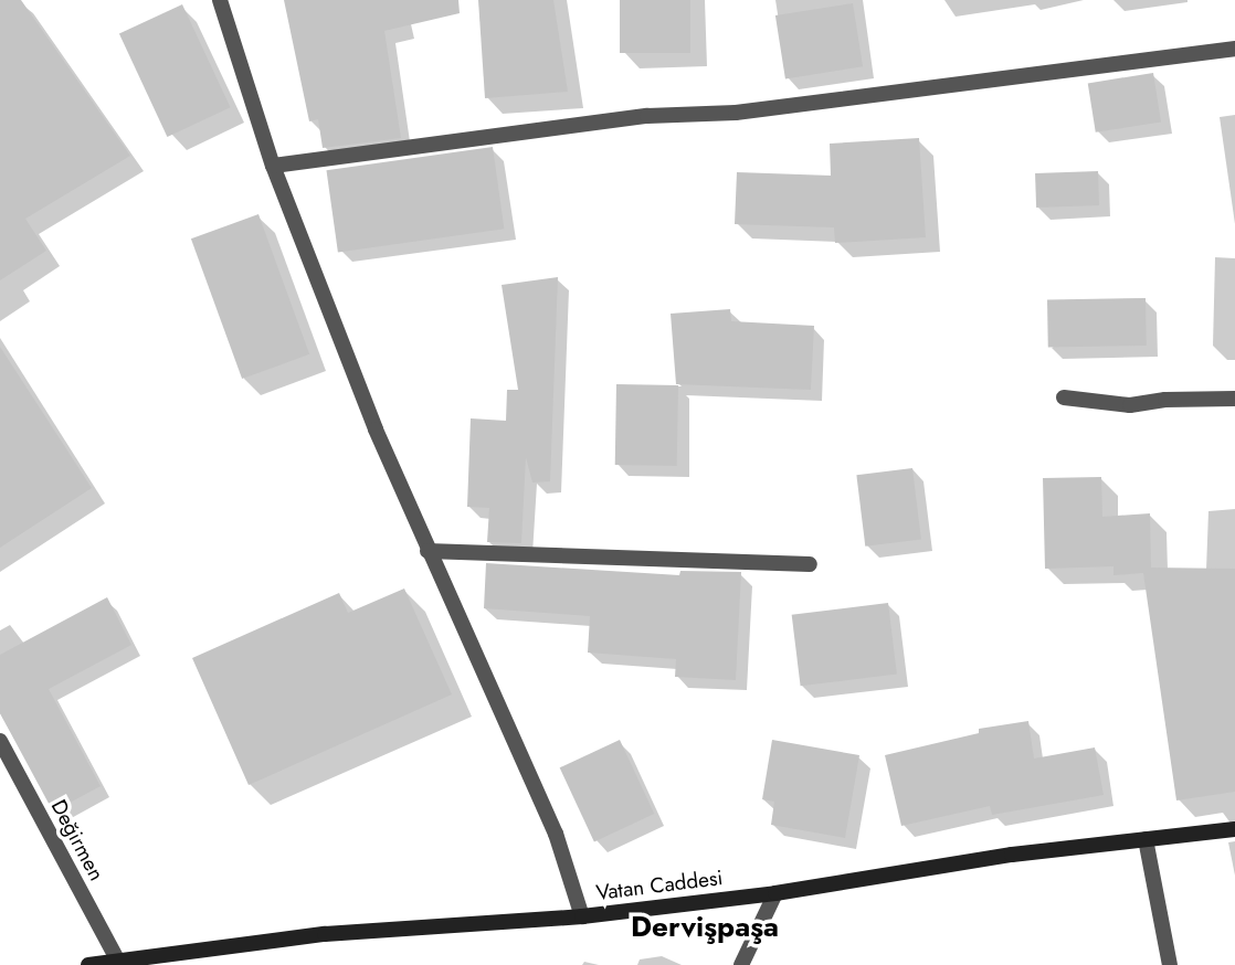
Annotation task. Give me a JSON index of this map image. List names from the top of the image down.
{
  "streets": {
    "street": ["Değirmen", "Vatan Caddesi"]
  },
  "crossings": [
    ["Değirmen", "Vatan Caddesi"]
  ],
  "districts": ["Dervişpaşa"]
}
